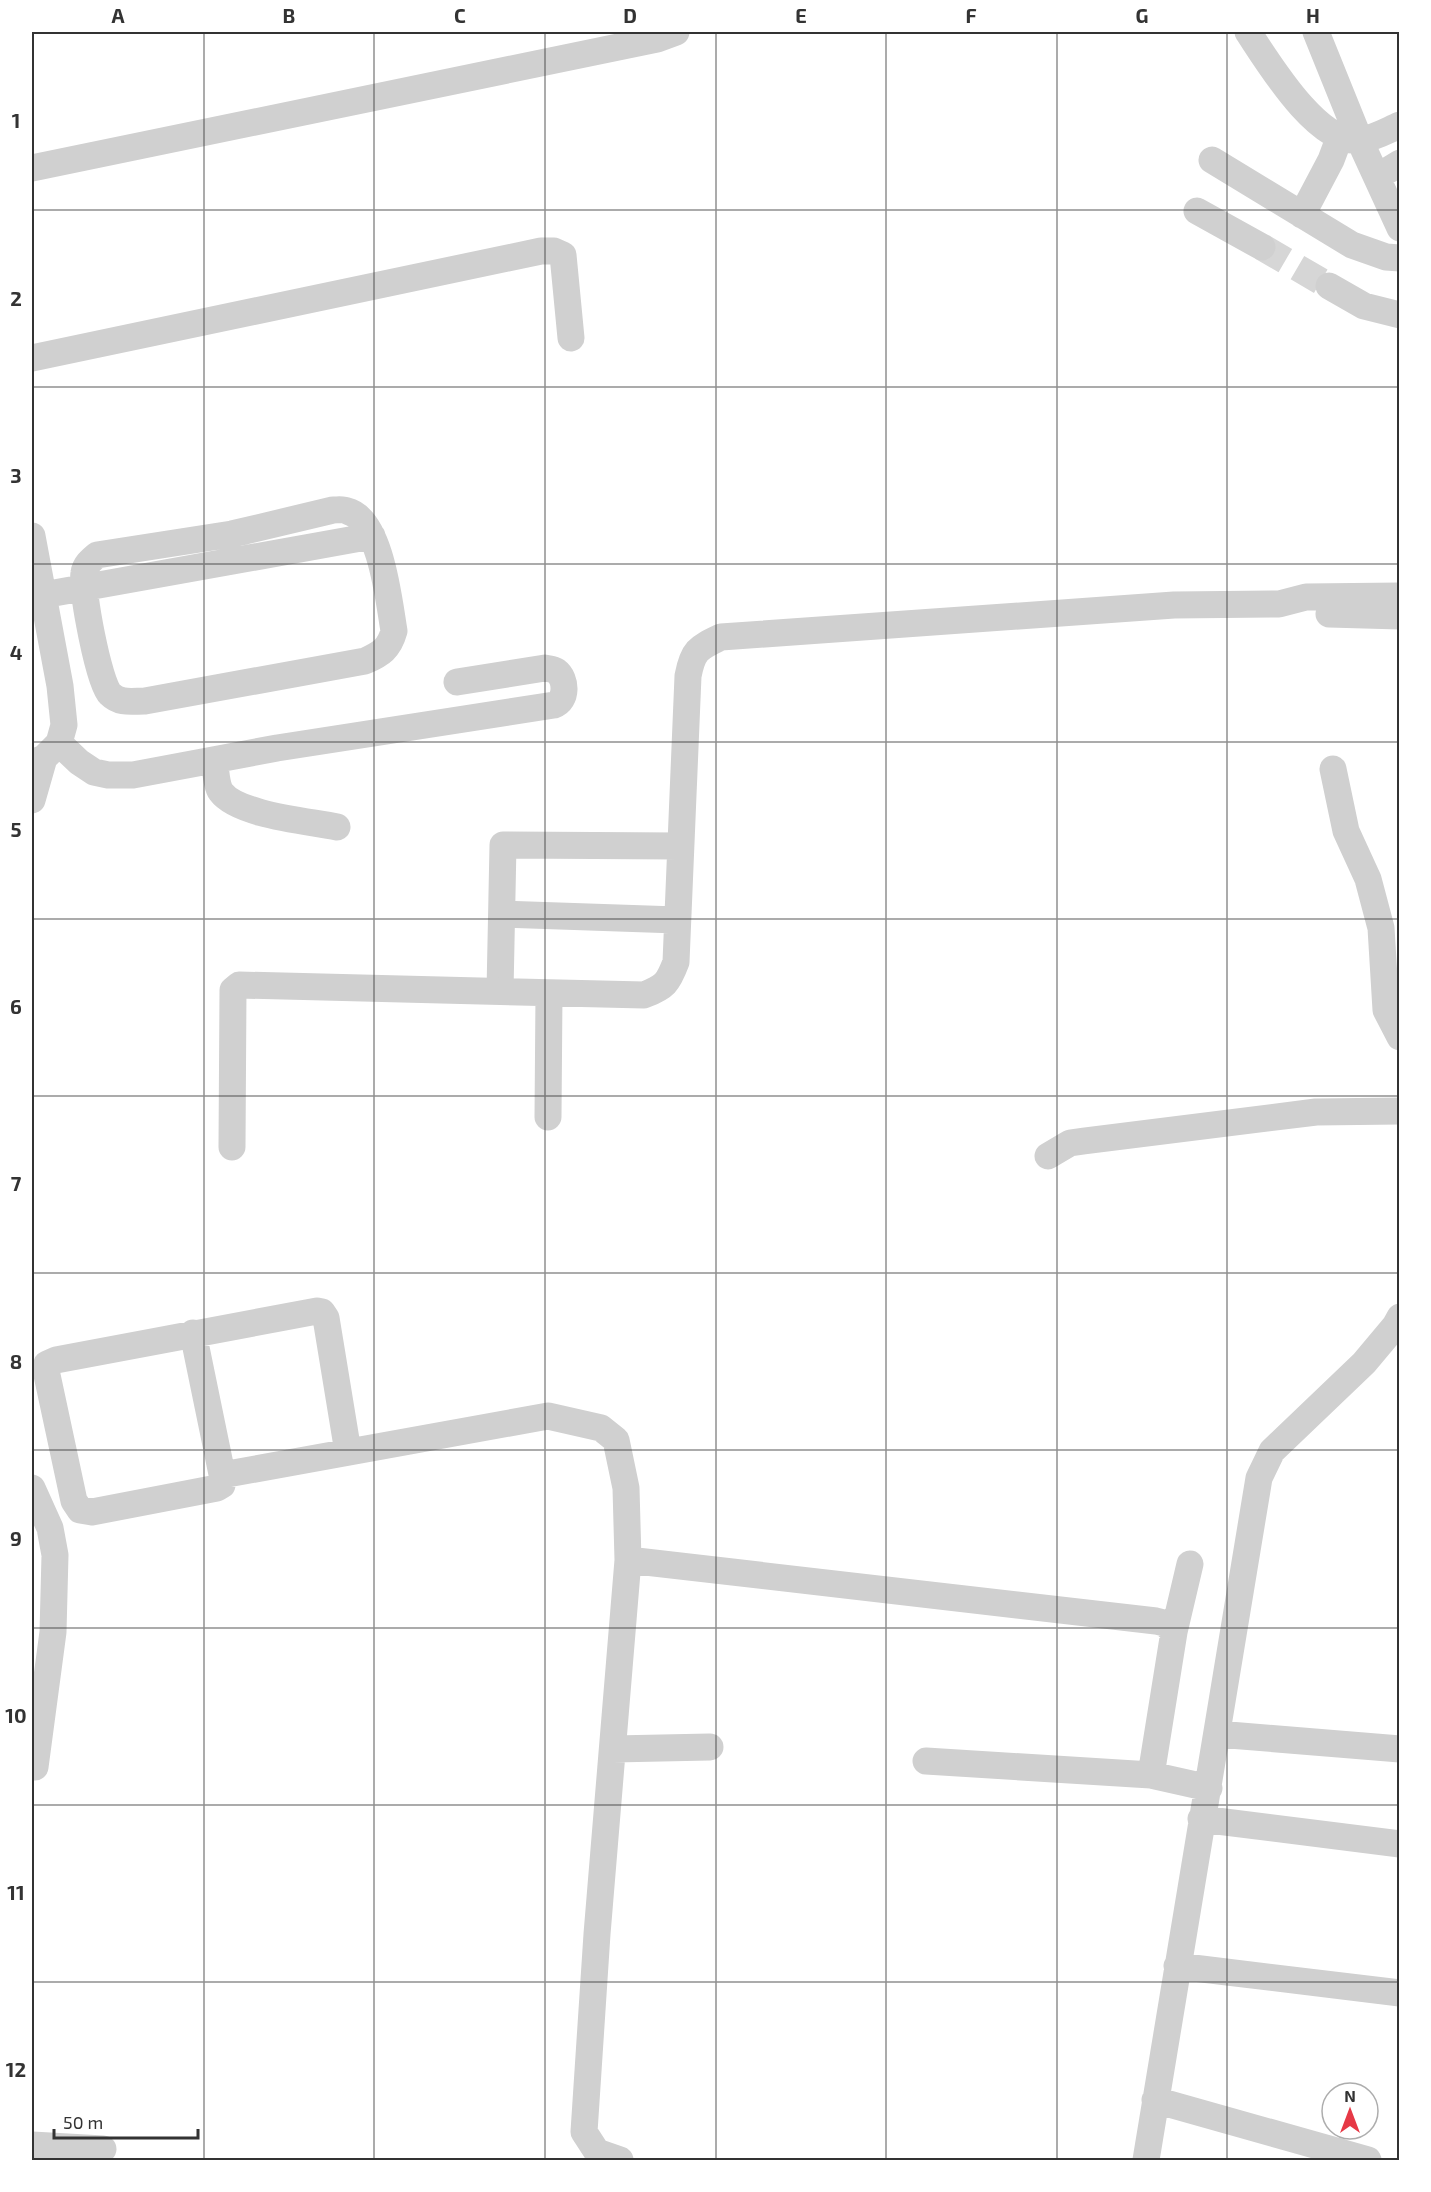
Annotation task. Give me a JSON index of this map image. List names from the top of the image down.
{
  "scale_bar": "50 m",
  "north": "top",
  "grid": {
    "columns": [
      "A",
      "B",
      "C",
      "D",
      "E",
      "F",
      "G",
      "H"
    ],
    "rows": [
      "1",
      "2",
      "3",
      "4",
      "5",
      "6",
      "7",
      "8",
      "9",
      "10",
      "11",
      "12"
    ]
  }
}
